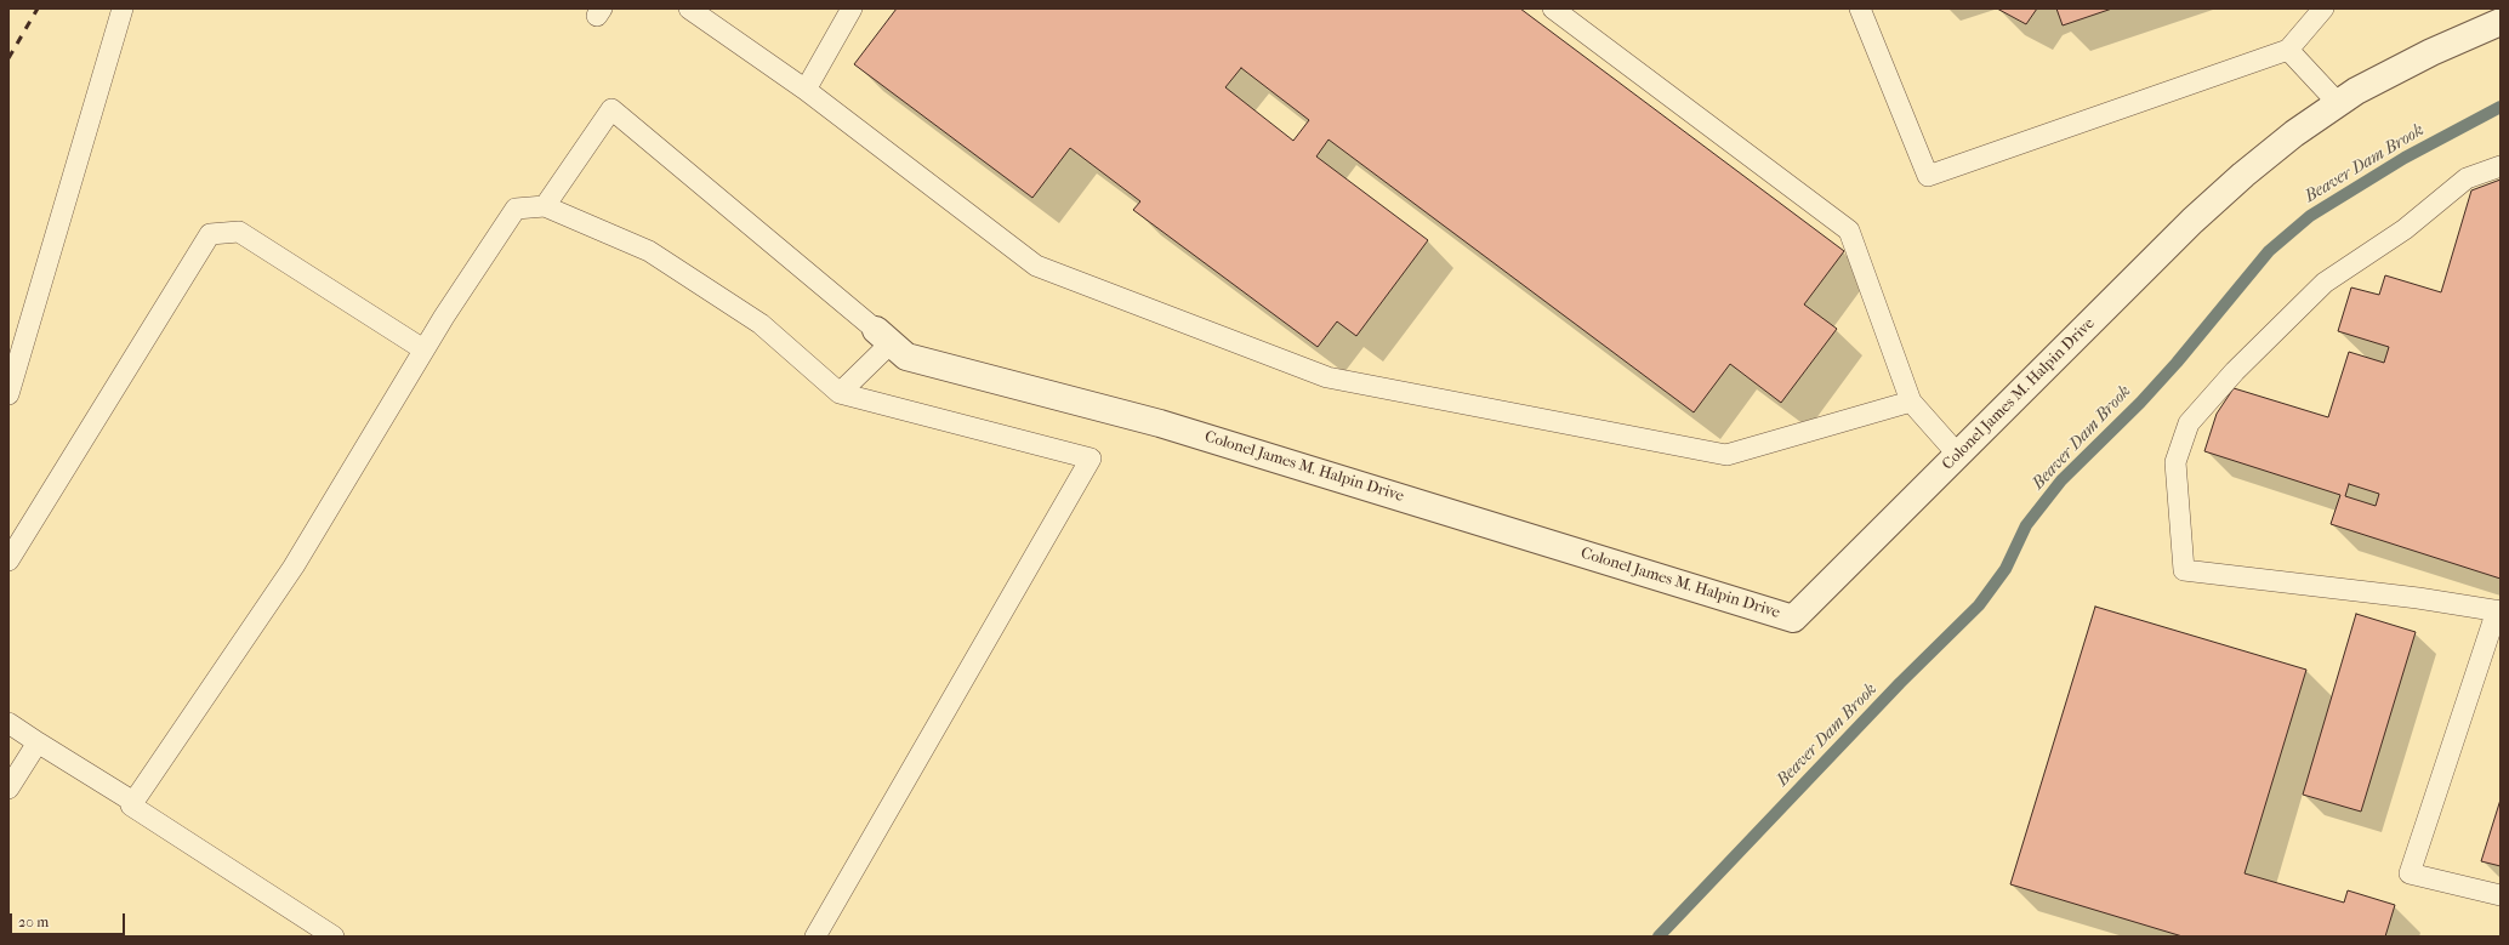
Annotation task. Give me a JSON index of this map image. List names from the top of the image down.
{
  "streets": {
    "street": ["Colonel James M. Halpin Drive"]
  },
  "water": ["Beaver Dam Brook"],
  "scale_bar": "20 m"
}
